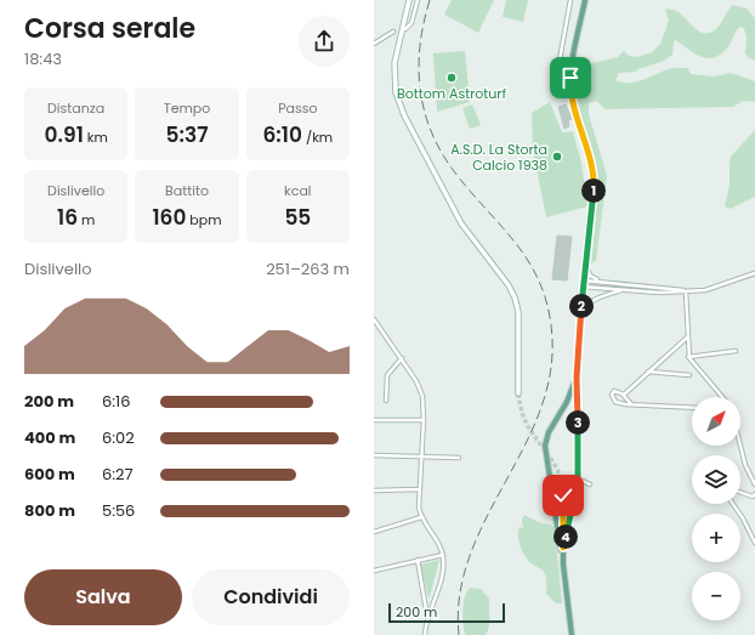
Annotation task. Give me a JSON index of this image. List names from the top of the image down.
{
  "places": ["Bottom Astroturf", "A.S.D. La Storta Calcio 1938"],
  "scale_bar": "200 m",
  "north": "top right",
  "page": {
    "heading": ["Corsa serale", "18:43"],
    "stats": [
      ["Distanza", "0.91 km"],
      ["Tempo", "5:37"],
      ["Passo", "6:10 /km"],
      ["Dislivello", "16 m"],
      ["Battito", "160 bpm"],
      ["kcal", "55"]
    ],
    "pins": [
      "1",
      "2",
      "3",
      "4"
    ],
    "chart": ["Dislivello", "251–263 m"],
    "list": [
      {
        "name": "200 m",
        "note": "6:16"
      },
      {
        "name": "400 m",
        "note": "6:02"
      },
      {
        "name": "600 m",
        "note": "6:27"
      },
      {
        "name": "800 m",
        "note": "5:56"
      }
    ],
    "map_buttons": ["+", "−"],
    "buttons": ["Salva", "Condividi"],
    "scale": "200 m"
  }
}
